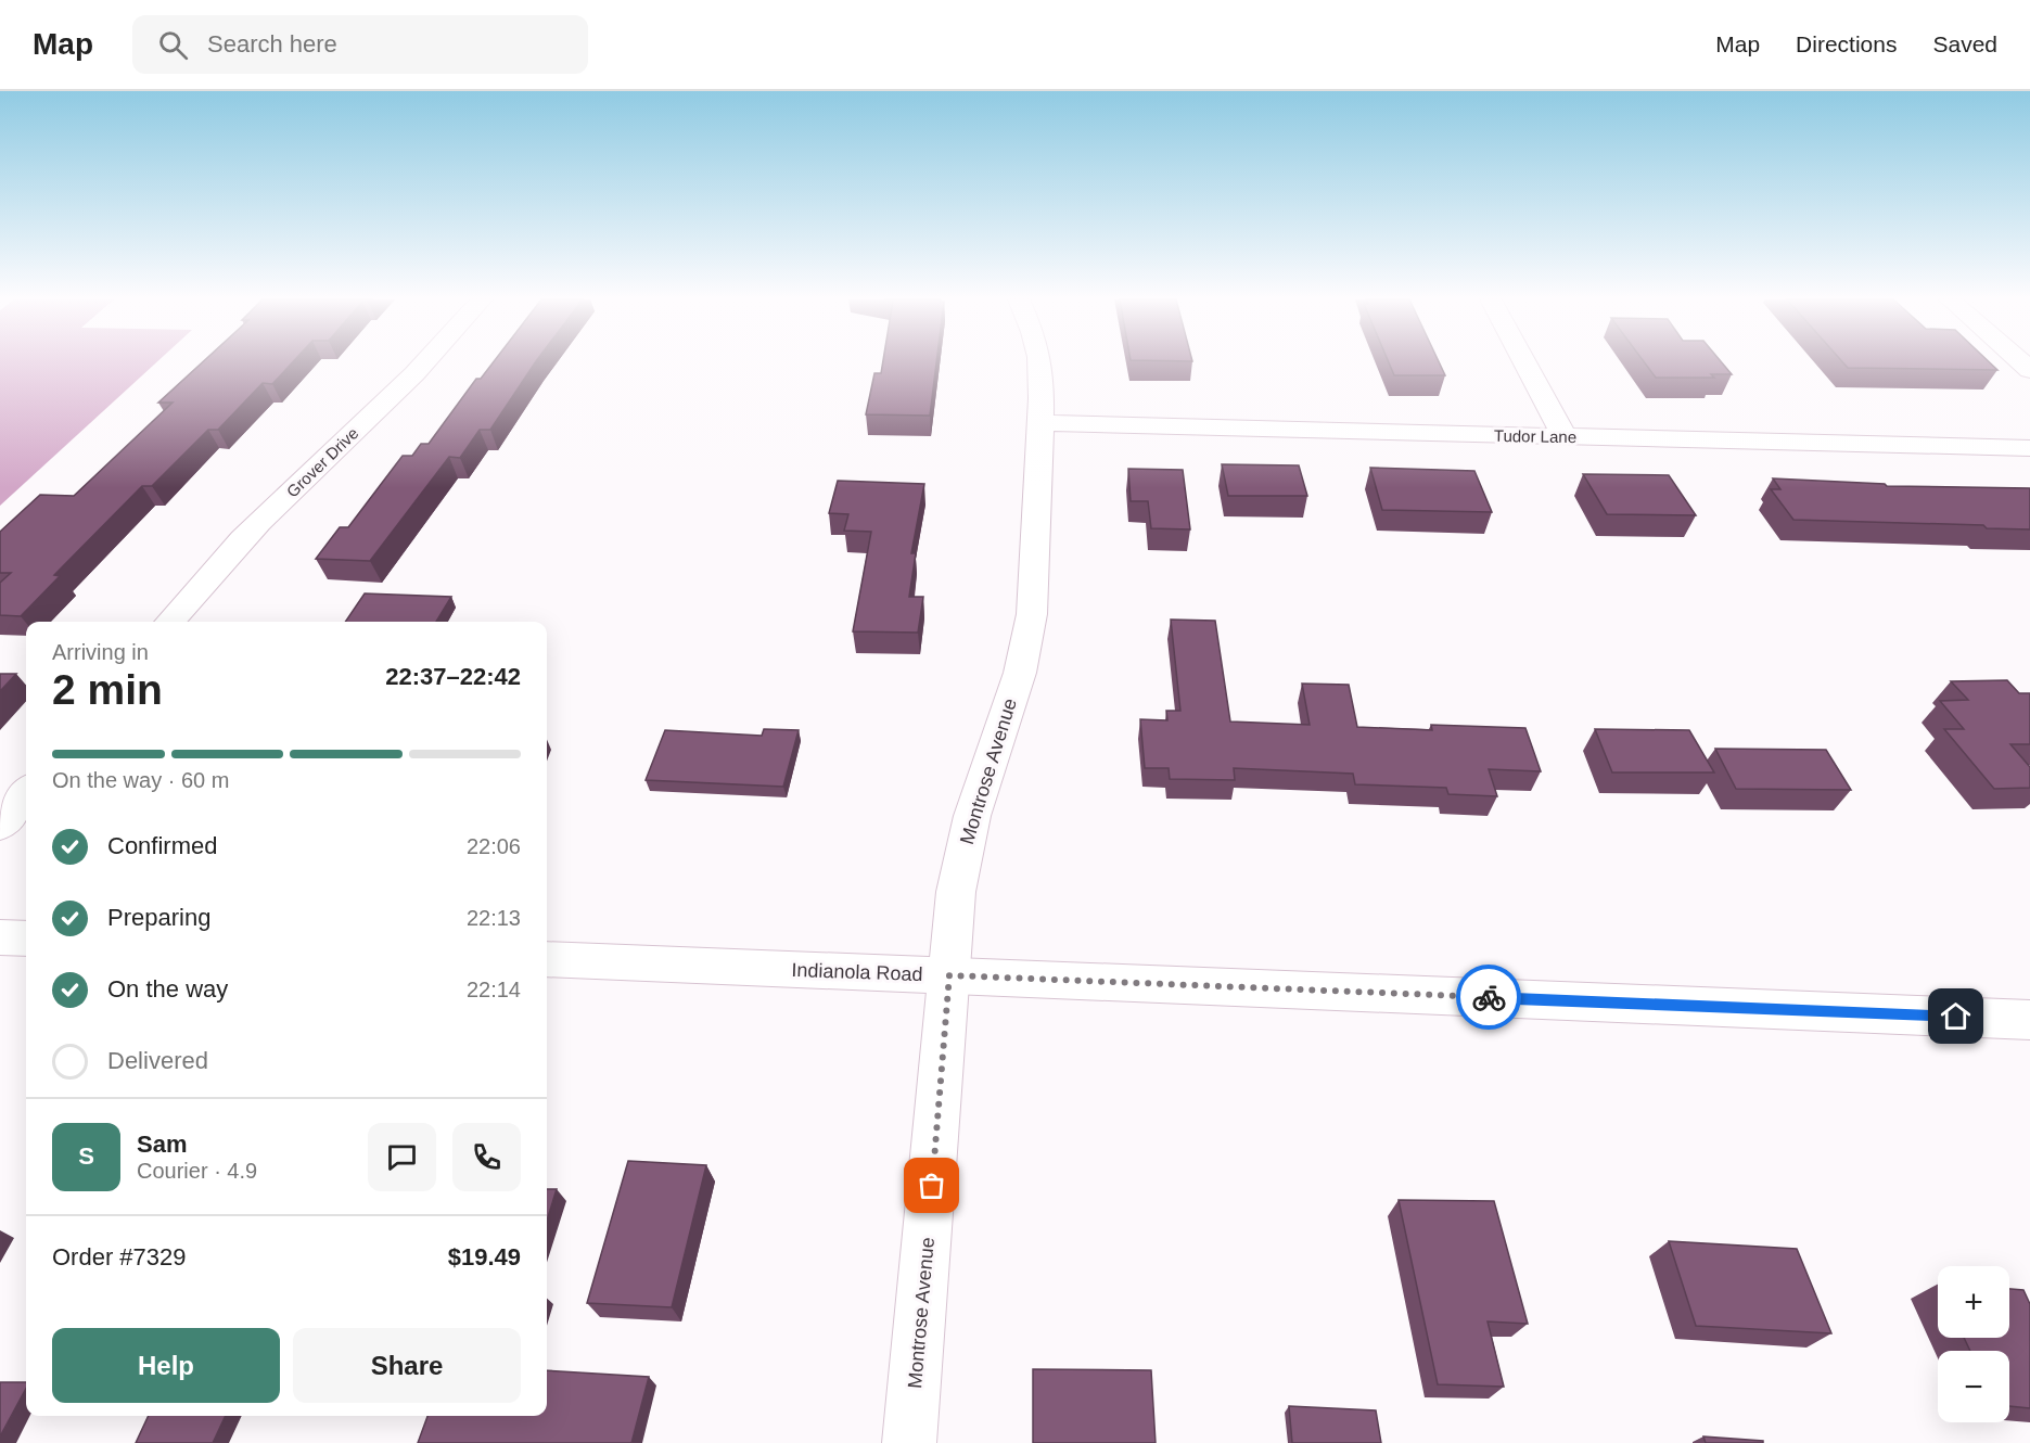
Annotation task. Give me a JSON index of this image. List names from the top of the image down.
{
  "streets": {
    "street": [
      "Tudor Lane",
      "Grover Drive",
      "Montrose Avenue",
      "Indianola Road"
    ]
  },
  "crossings": [
    ["Tudor Lane", "Montrose Avenue"],
    ["Montrose Avenue", "Indianola Road"]
  ],
  "page": {
    "header": "Map",
    "search": "Search here",
    "nav": ["Map", "Directions", "Saved"],
    "heading": ["2 min", "Arriving in", "22:37–22:42"],
    "panel": [
      "Sam",
      "Courier · 4.9",
      "Order #7329",
      "$19.49"
    ],
    "bar": "On the way · 60 m",
    "list": [
      ["Confirmed", "22:06"],
      ["Preparing", "22:13"],
      ["On the way", "22:14"],
      "Delivered"
    ],
    "round": "S",
    "map_buttons": ["+", "−"],
    "buttons": ["Help", "Share"]
  }
}
